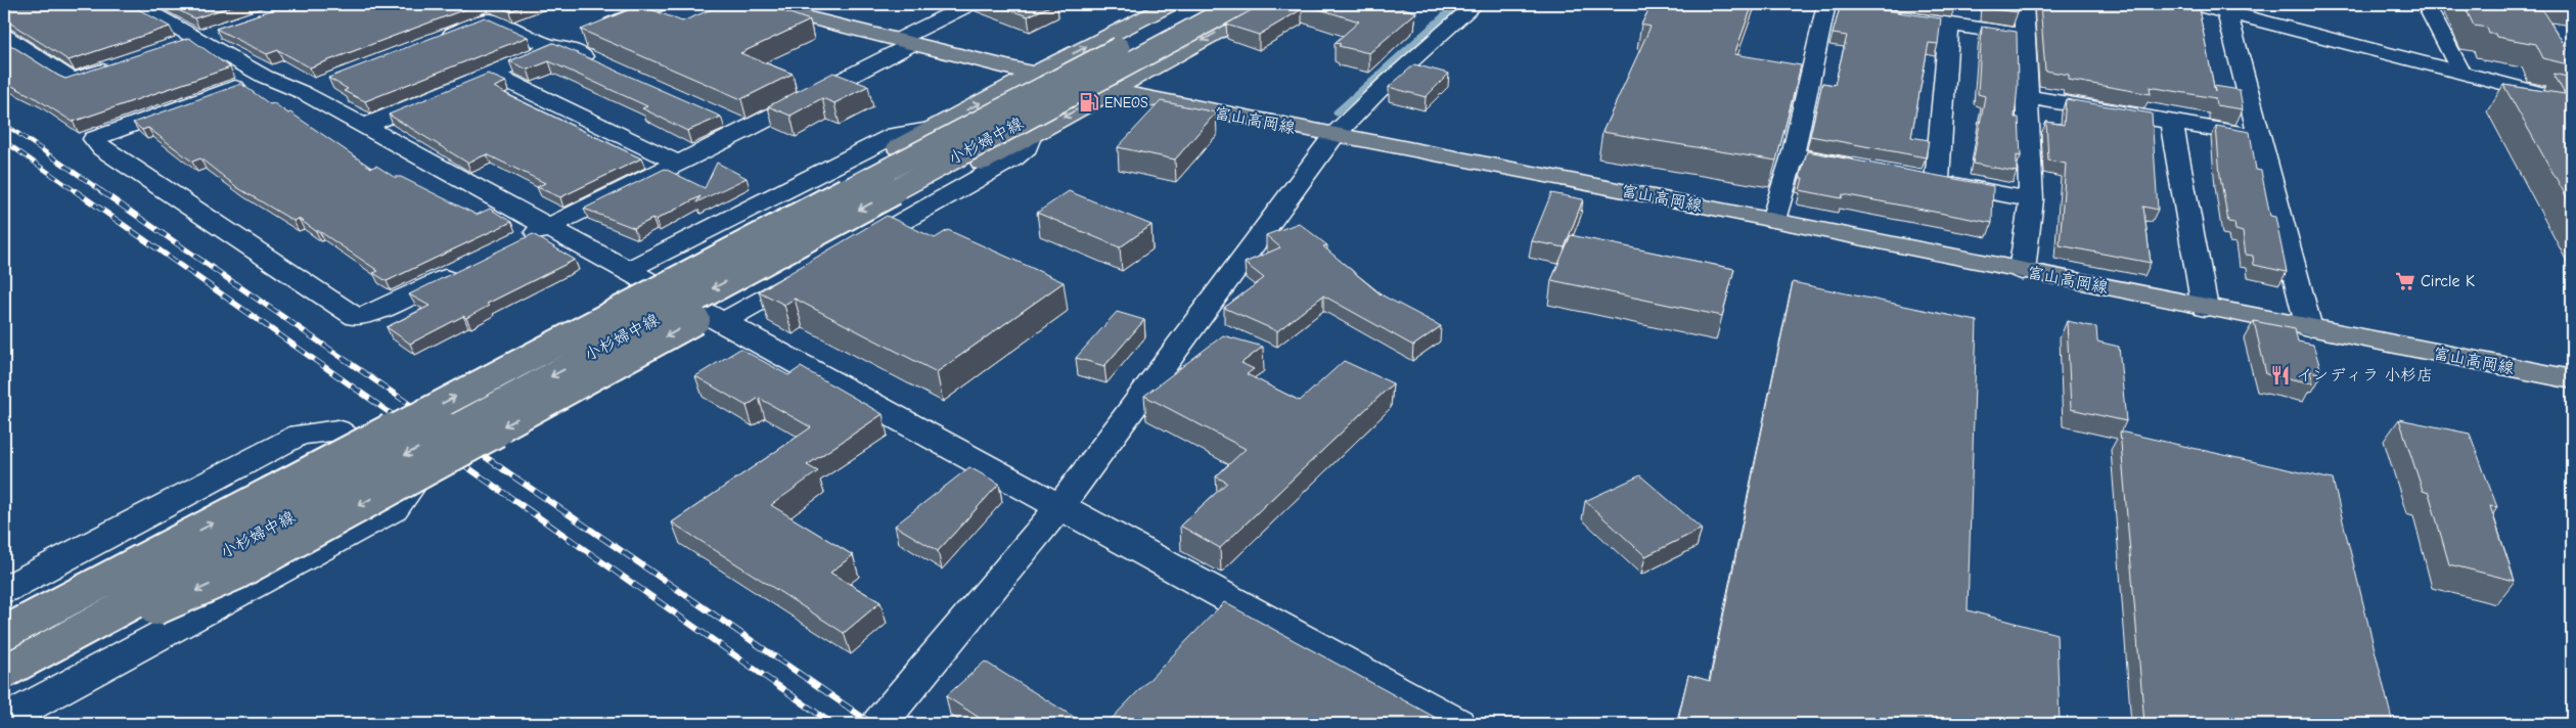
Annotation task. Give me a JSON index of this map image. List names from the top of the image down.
{
  "streets": {
    "main road": ["富山高岡線", "小杉婦中線"]
  },
  "places": {
    "fuel station": ["ENEOS"],
    "supermarket": ["Circle K"],
    "restaurant": ["インディラ 小杉店"]
  }
}
